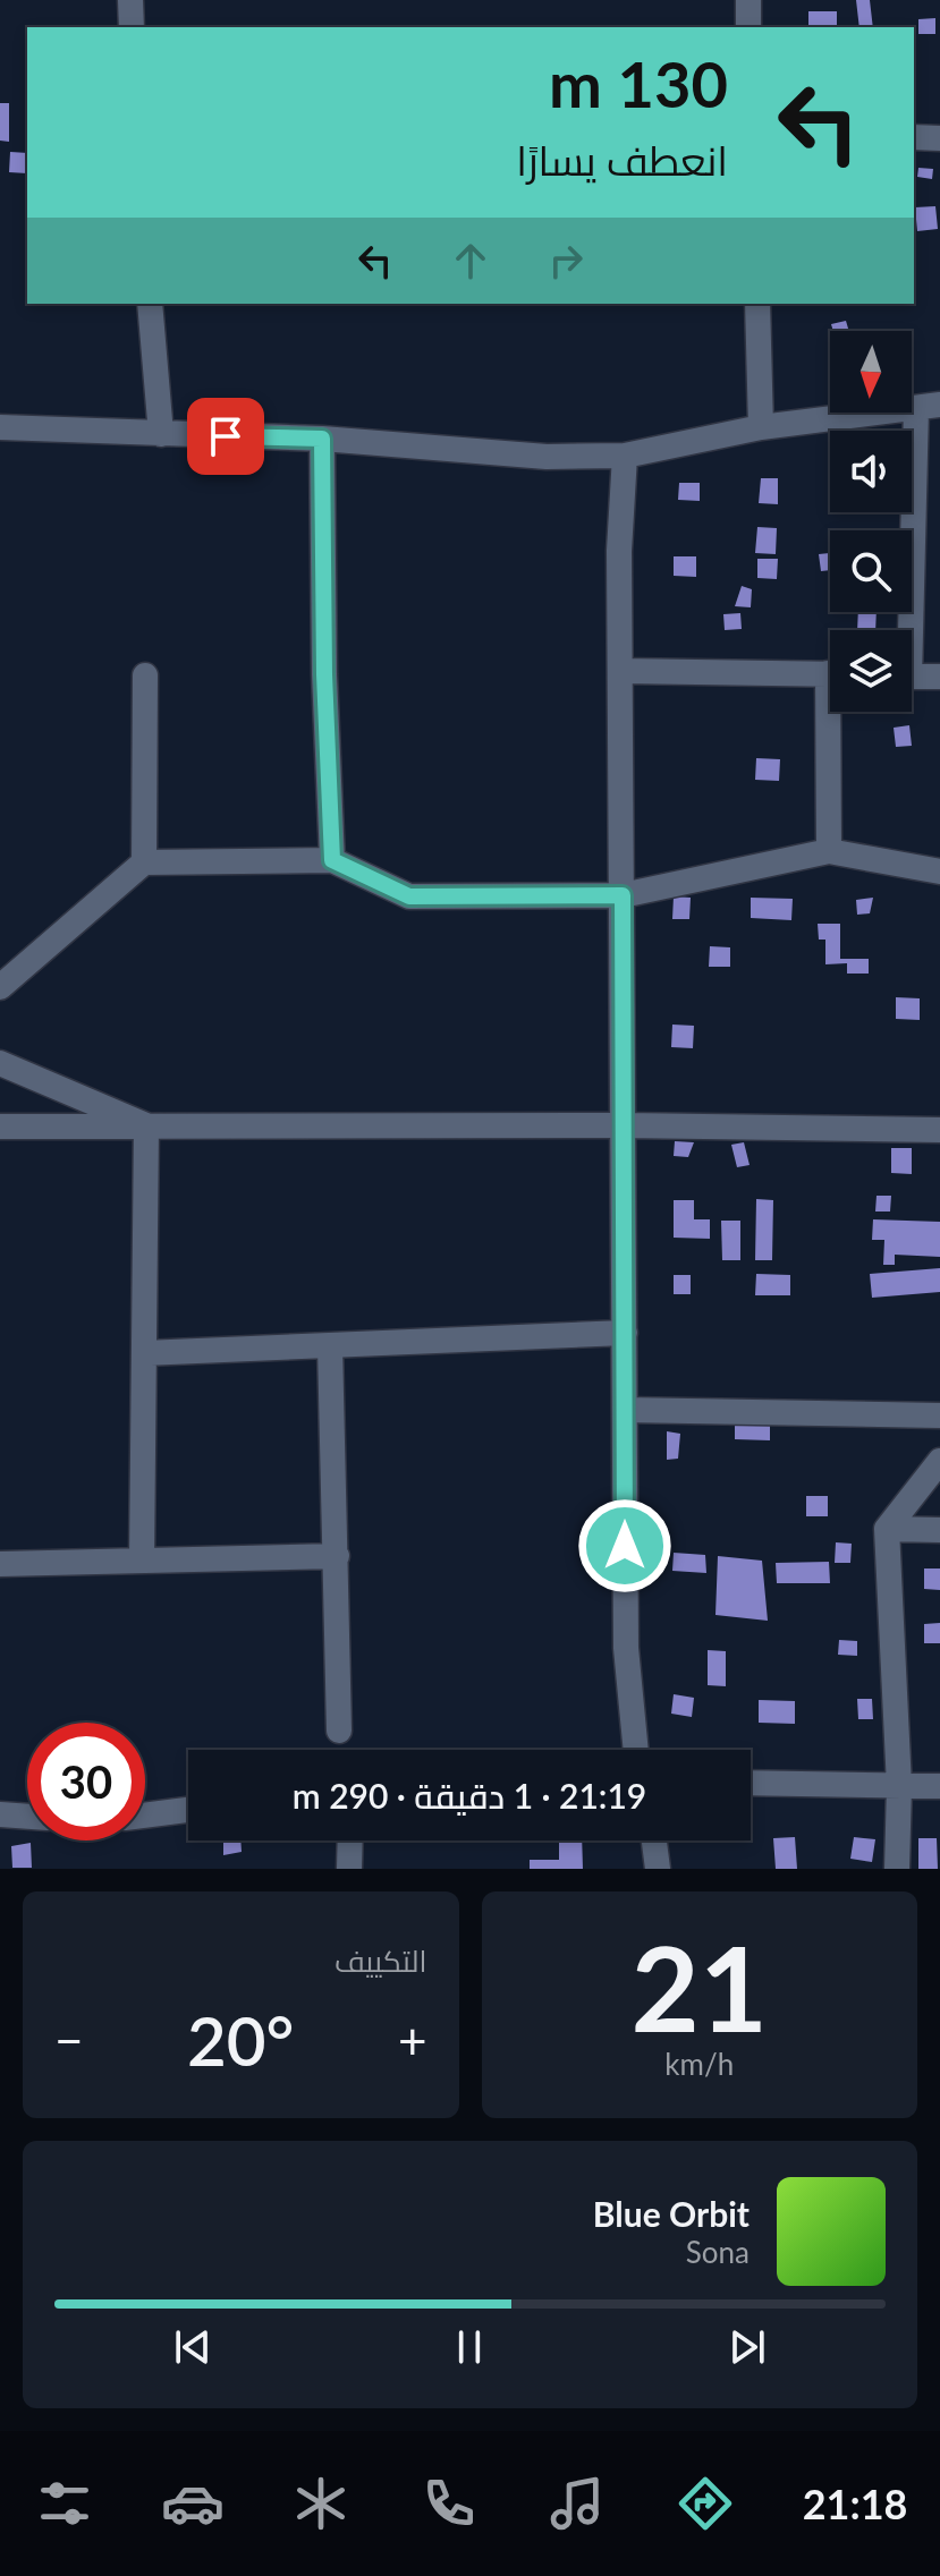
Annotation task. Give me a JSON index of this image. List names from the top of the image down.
{
  "north": "bottom",
  "page": {
    "turn": ["130 m", "انعطف يسارًا"],
    "limit": "30",
    "trip": "21:19 · 1 دقيقة · 290 m",
    "tile": [
      ["21", "km/h"],
      "التكييف"
    ],
    "heat": ["−", "20°", "+"],
    "song": ["Blue Orbit", "Sona"],
    "tabs": "21:18"
  }
}
